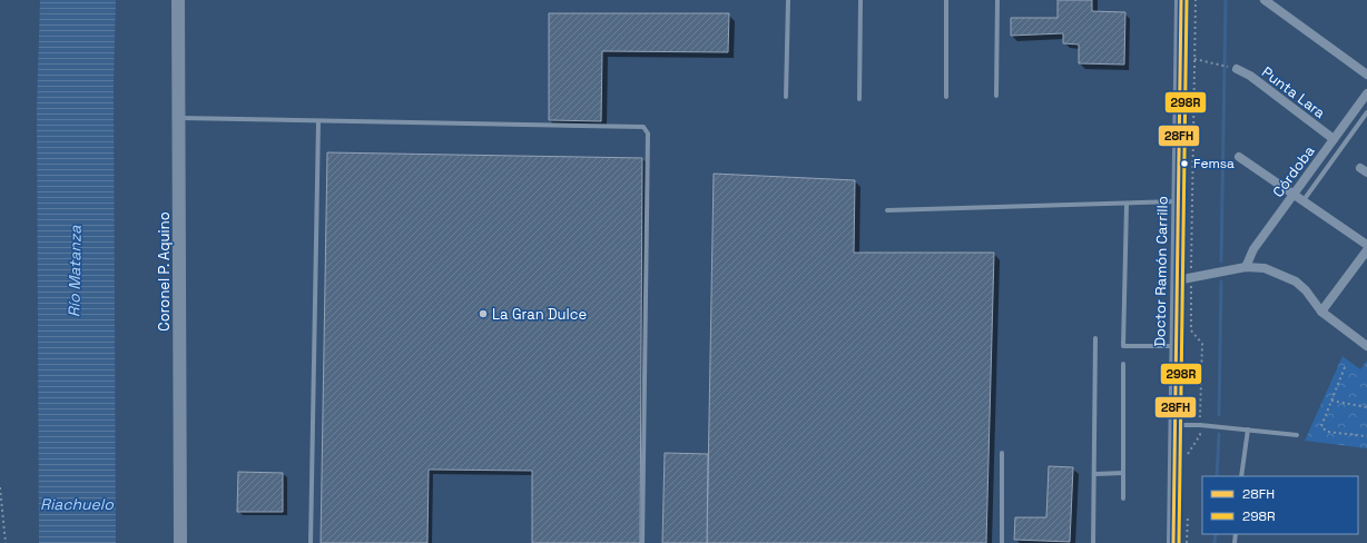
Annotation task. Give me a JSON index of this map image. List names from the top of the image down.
{
  "streets": {
    "street": [
      "Punta Lara",
      "Córdoba",
      "Coronel P. Aquino",
      "Doctor Ramón Carrillo"
    ]
  },
  "crossings": [
    ["Punta Lara", "Córdoba"]
  ],
  "water": ["Río Matanza", "Riachuelo"],
  "places": ["Femsa", "La Gran Dulce"],
  "lines": ["transit line 28FH", "transit line 298R"],
  "legend": ["28FH", "298R"]
}
